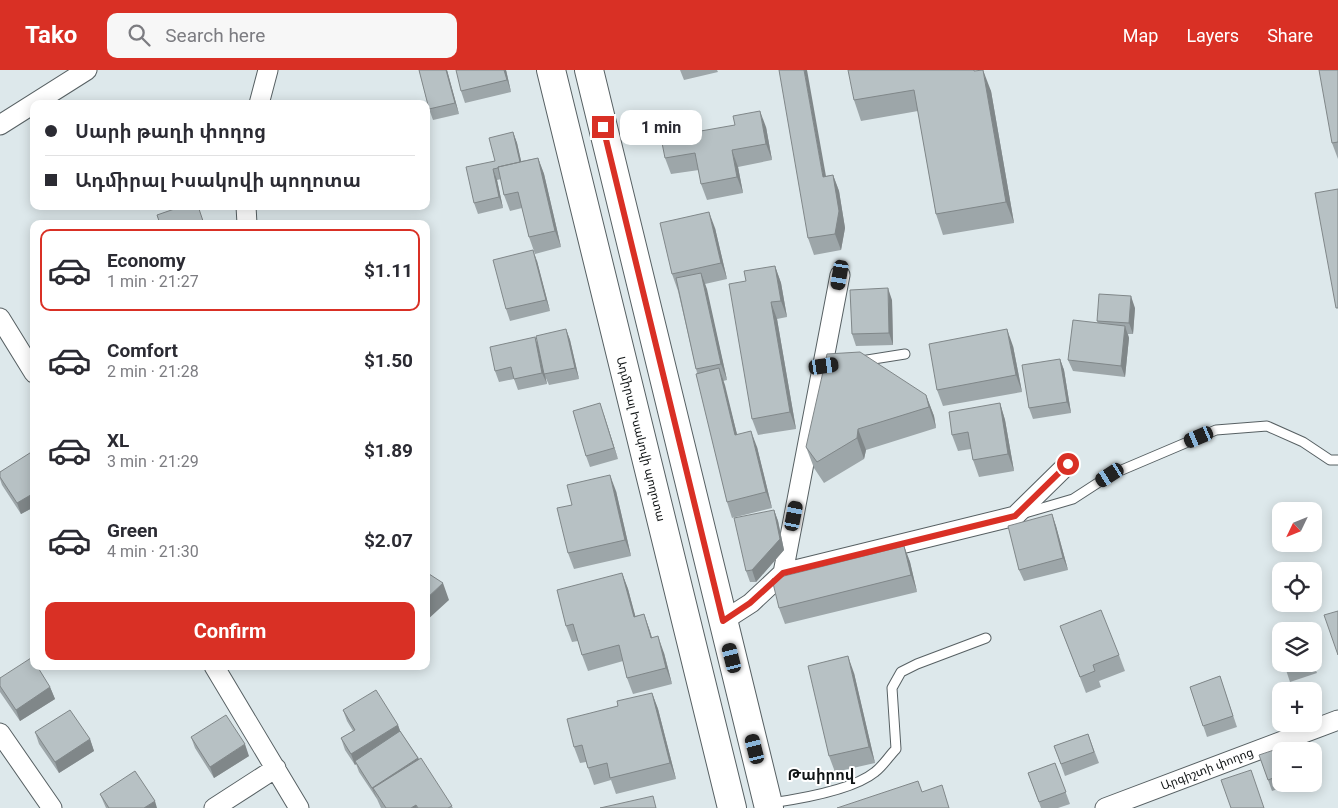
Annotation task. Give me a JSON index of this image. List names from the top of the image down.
{
  "streets": {
    "highway": ["Ադմիրալ Իսակովի պողոտա"],
    "street": ["Արգիշտի փողոց"]
  },
  "districts": ["Թաիրով"],
  "north": "bottom left",
  "page": {
    "header": "Tako",
    "search": "Search here",
    "nav": ["Map", "Layers", "Share"],
    "banner": ["Սարի թաղի փողոց", "Ադմիրալ Իսակովի պողոտա"],
    "bubble": "1 min",
    "list": [
      {
        "name": "Economy",
        "note": "1 min · 21:27",
        "value": "$1.11"
      },
      {
        "name": "Comfort",
        "note": "2 min · 21:28",
        "value": "$1.50"
      },
      {
        "name": "XL",
        "note": "3 min · 21:29",
        "value": "$1.89"
      },
      {
        "name": "Green",
        "note": "4 min · 21:30",
        "value": "$2.07"
      }
    ],
    "map_buttons": ["+", "−"],
    "buttons": "Confirm"
  }
}
